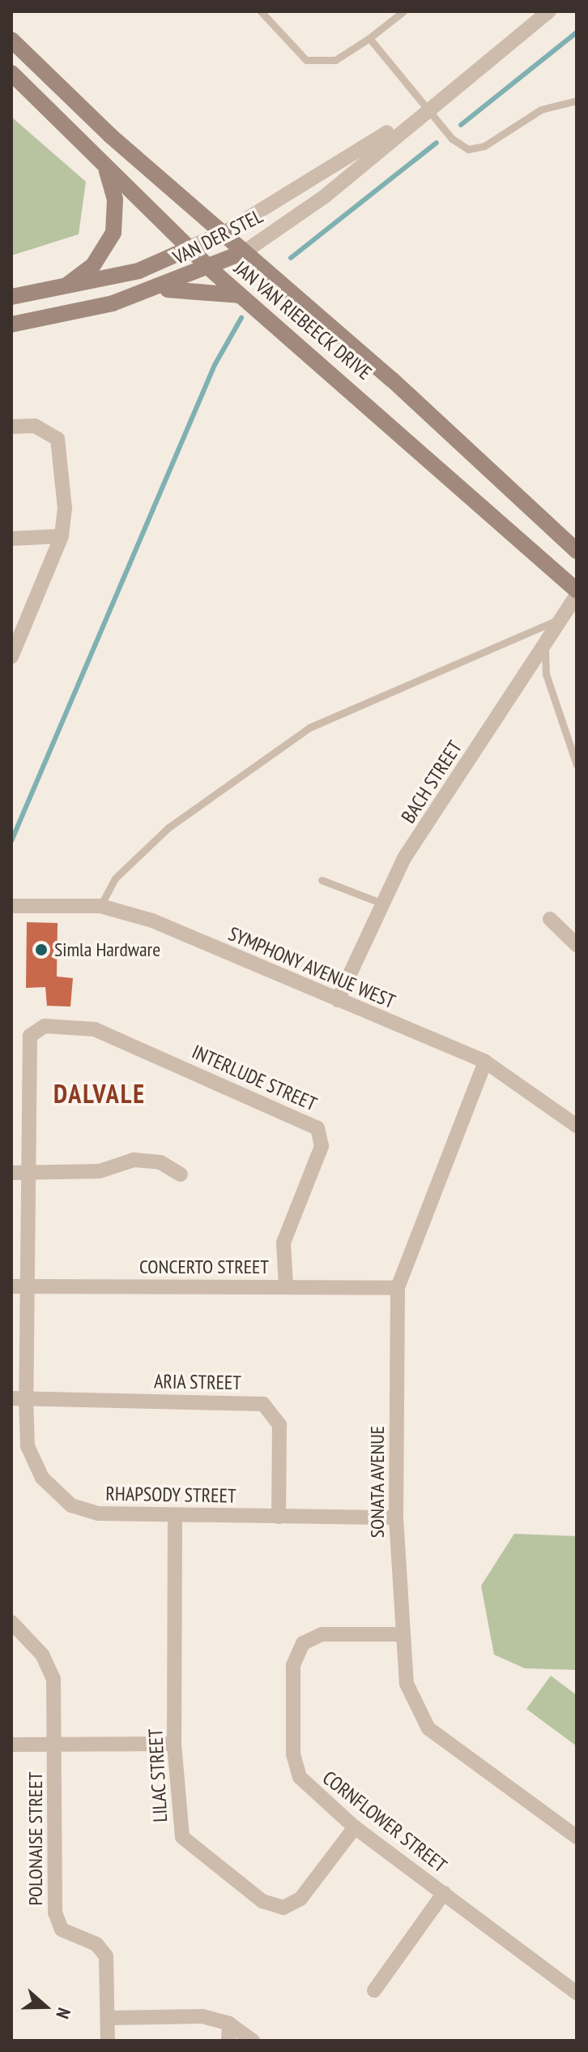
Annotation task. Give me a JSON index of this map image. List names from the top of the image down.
{
  "streets": {
    "main road": ["VAN DER STEL", "JAN VAN RIEBEECK DRIVE"],
    "street": [
      "BACH STREET",
      "SYMPHONY AVENUE WEST",
      "INTERLUDE STREET",
      "CONCERTO STREET",
      "ARIA STREET",
      "SONATA AVENUE",
      "RHAPSODY STREET",
      "LILAC STREET",
      "CORNFLOWER STREET",
      "POLONAISE STREET"
    ]
  },
  "crossings": [
    ["VAN DER STEL", "JAN VAN RIEBEECK DRIVE"],
    ["BACH STREET", "SYMPHONY AVENUE WEST"],
    ["SYMPHONY AVENUE WEST", "SONATA AVENUE"],
    ["INTERLUDE STREET", "CONCERTO STREET"],
    ["INTERLUDE STREET", "RHAPSODY STREET"],
    ["CONCERTO STREET", "SONATA AVENUE"],
    ["CONCERTO STREET", "RHAPSODY STREET"],
    ["ARIA STREET", "RHAPSODY STREET"],
    ["SONATA AVENUE", "RHAPSODY STREET"],
    ["SONATA AVENUE", "CORNFLOWER STREET"],
    ["RHAPSODY STREET", "LILAC STREET"],
    ["LILAC STREET", "CORNFLOWER STREET"]
  ],
  "districts": ["DALVALE"],
  "places": ["Simla Hardware"],
  "north": "right"
}
